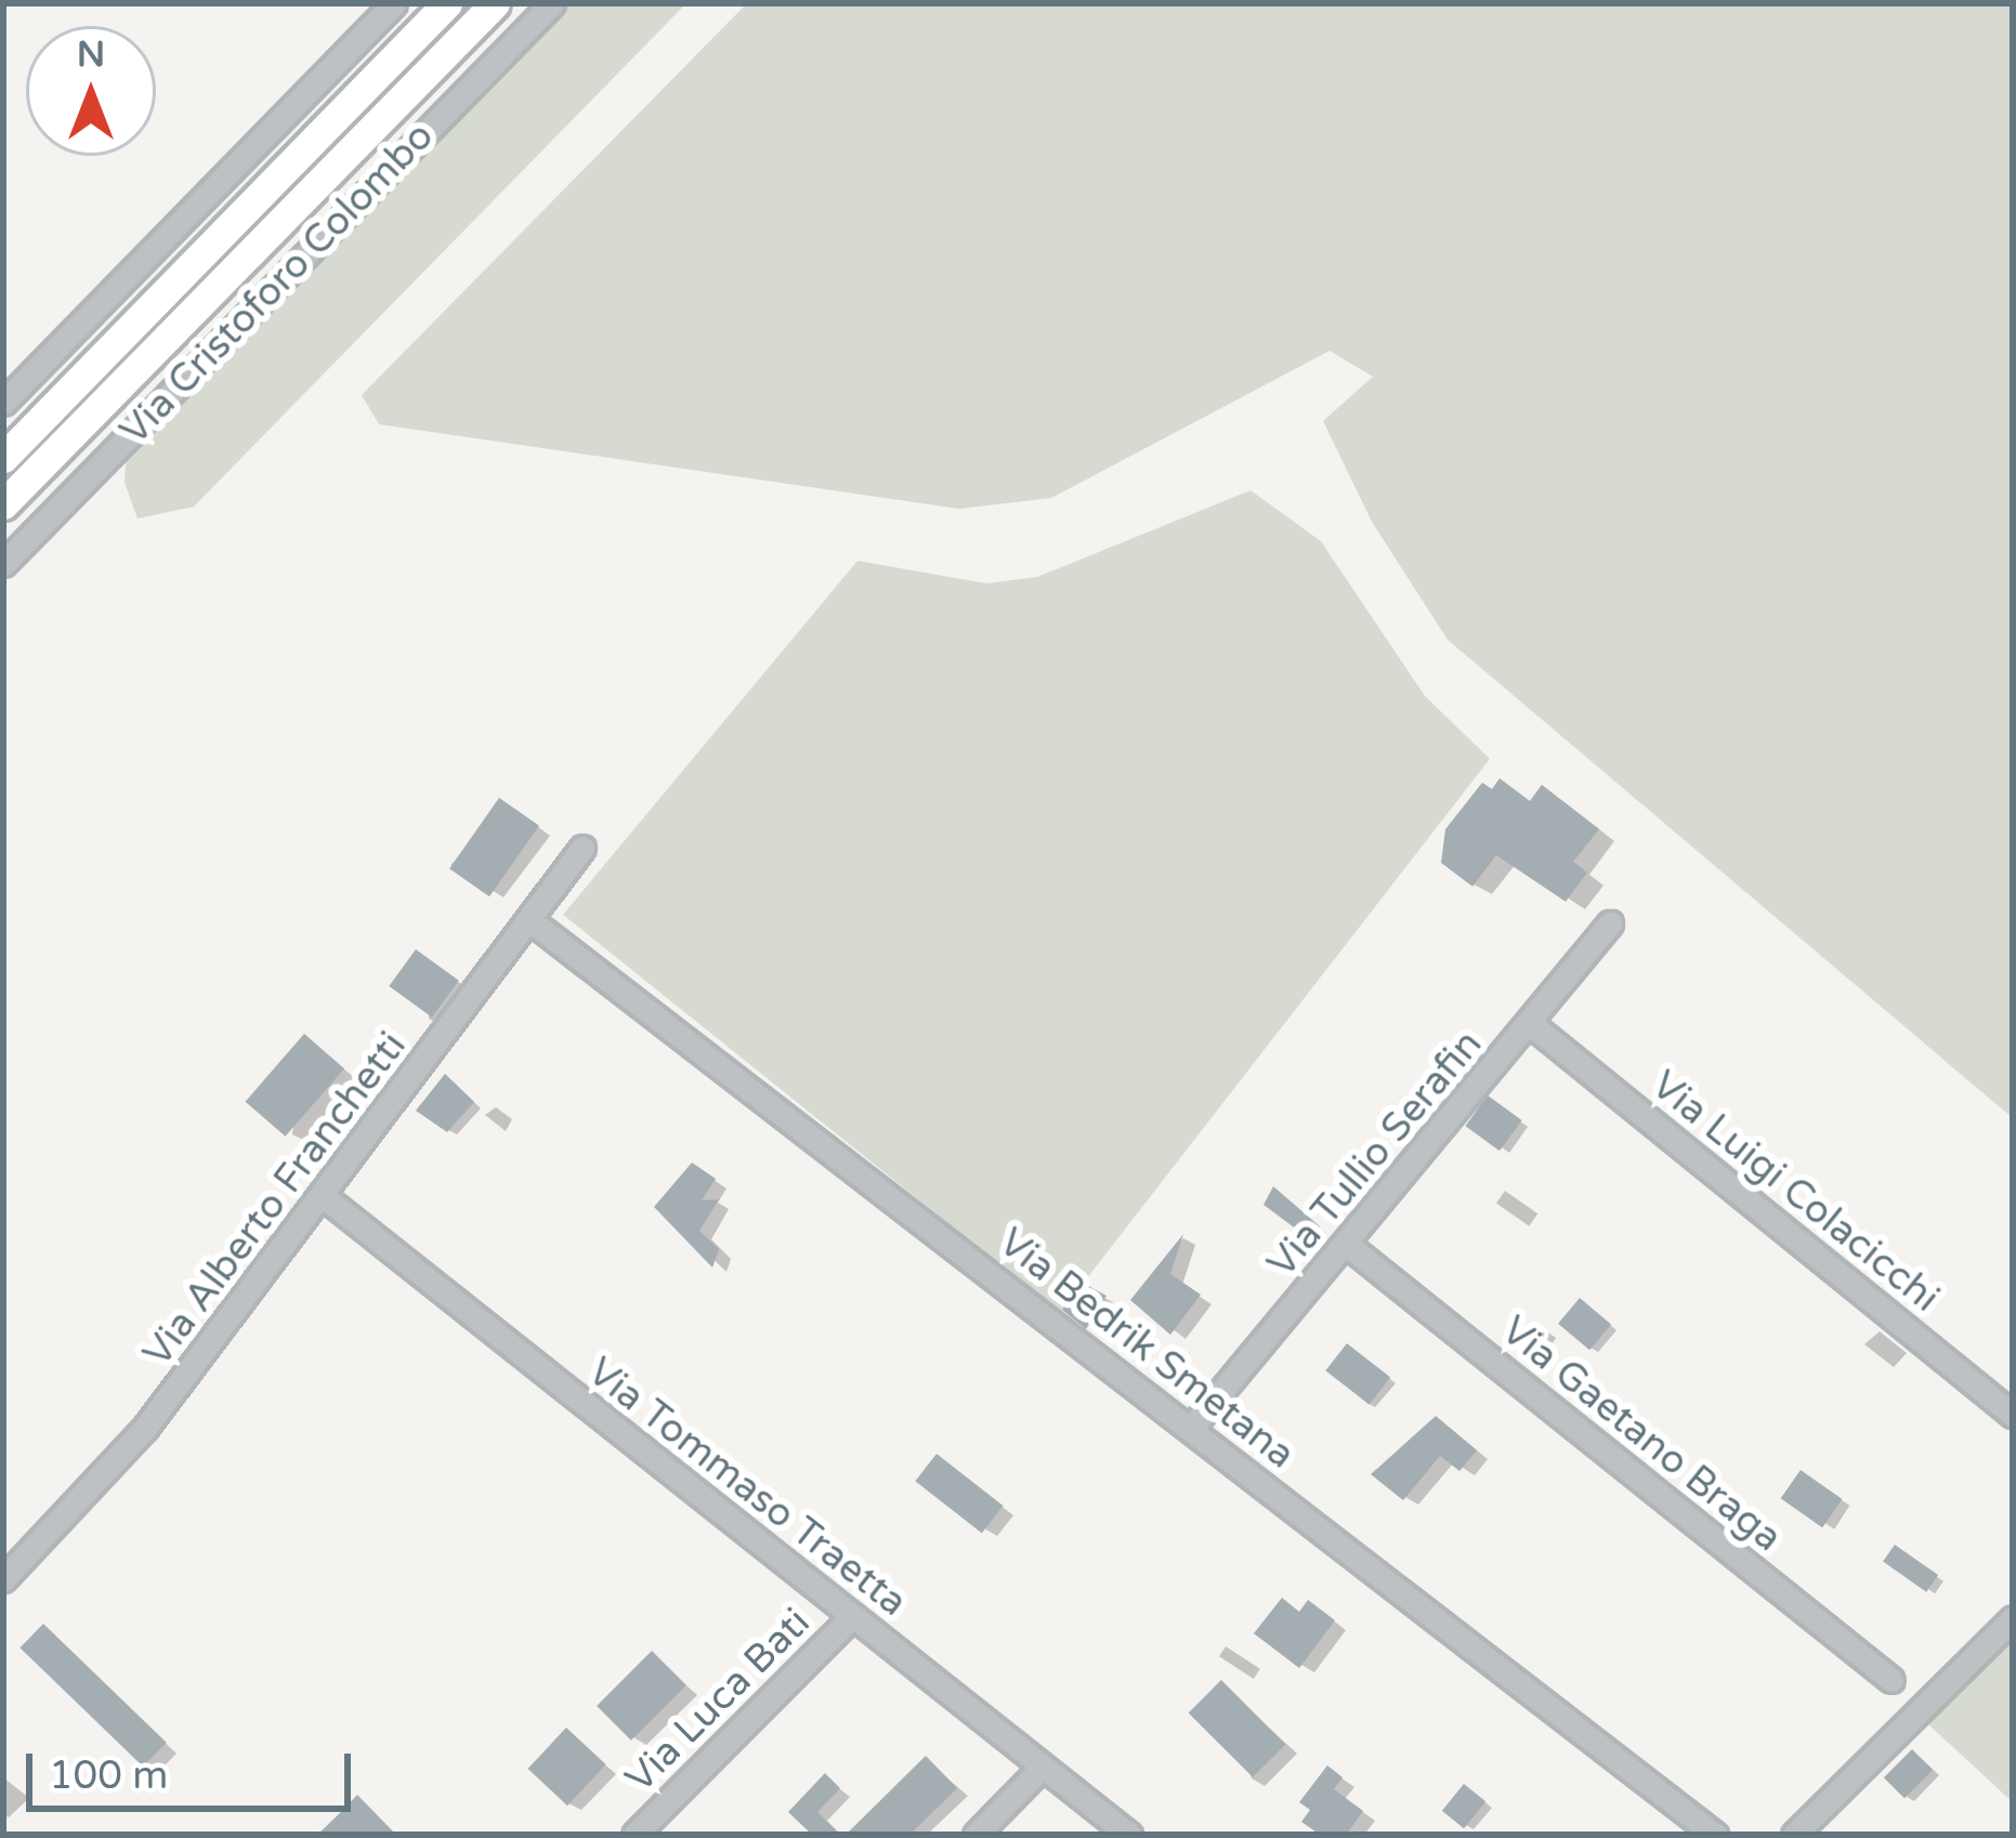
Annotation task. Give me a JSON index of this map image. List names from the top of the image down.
{
  "streets": {
    "main road": ["Via Cristoforo Colombo"],
    "street": [
      "Via Tullio Serafin",
      "Via Luigi Colacicchi",
      "Via Alberto Franchetti",
      "Via Bedrik Smetana",
      "Via Gaetano Braga",
      "Via Tommaso Traetta",
      "Via Luca Bati"
    ]
  },
  "crossings": [
    ["Via Tullio Serafin", "Via Luigi Colacicchi"],
    ["Via Tullio Serafin", "Via Bedrik Smetana"],
    ["Via Tullio Serafin", "Via Gaetano Braga"],
    ["Via Alberto Franchetti", "Via Bedrik Smetana"],
    ["Via Alberto Franchetti", "Via Tommaso Traetta"],
    ["Via Tommaso Traetta", "Via Luca Bati"]
  ],
  "scale_bar": "100 m",
  "north": "top"
}
